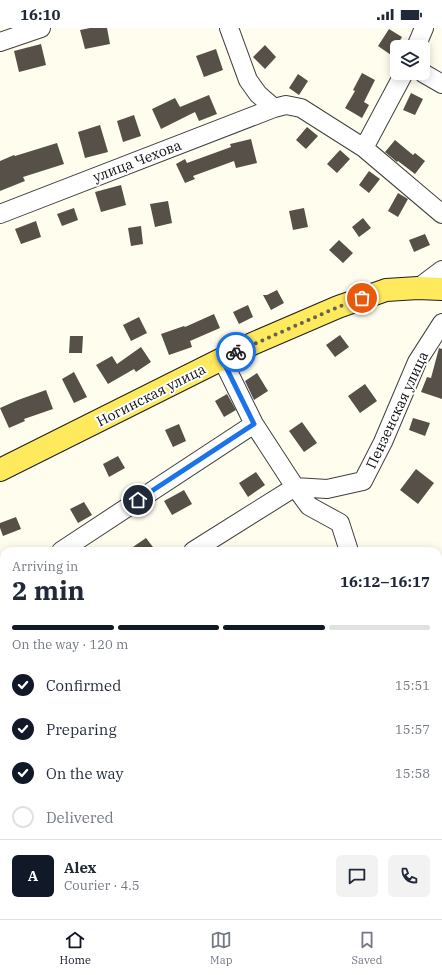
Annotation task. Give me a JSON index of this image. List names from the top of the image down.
{
  "streets": {
    "main road": ["Ногинская улица"],
    "street": ["улица Чехова", "Пензенская улица"]
  },
  "page": {
    "status": "16:10",
    "heading": ["2 min", "Arriving in", "16:12–16:17"],
    "panel": ["Alex", "Courier · 4.5"],
    "bar": "On the way · 120 m",
    "list": [
      ["Confirmed", "15:51"],
      ["Preparing", "15:57"],
      ["On the way", "15:58"],
      "Delivered"
    ],
    "round": "A",
    "tabs": ["Home", "Map", "Saved"]
  }
}
